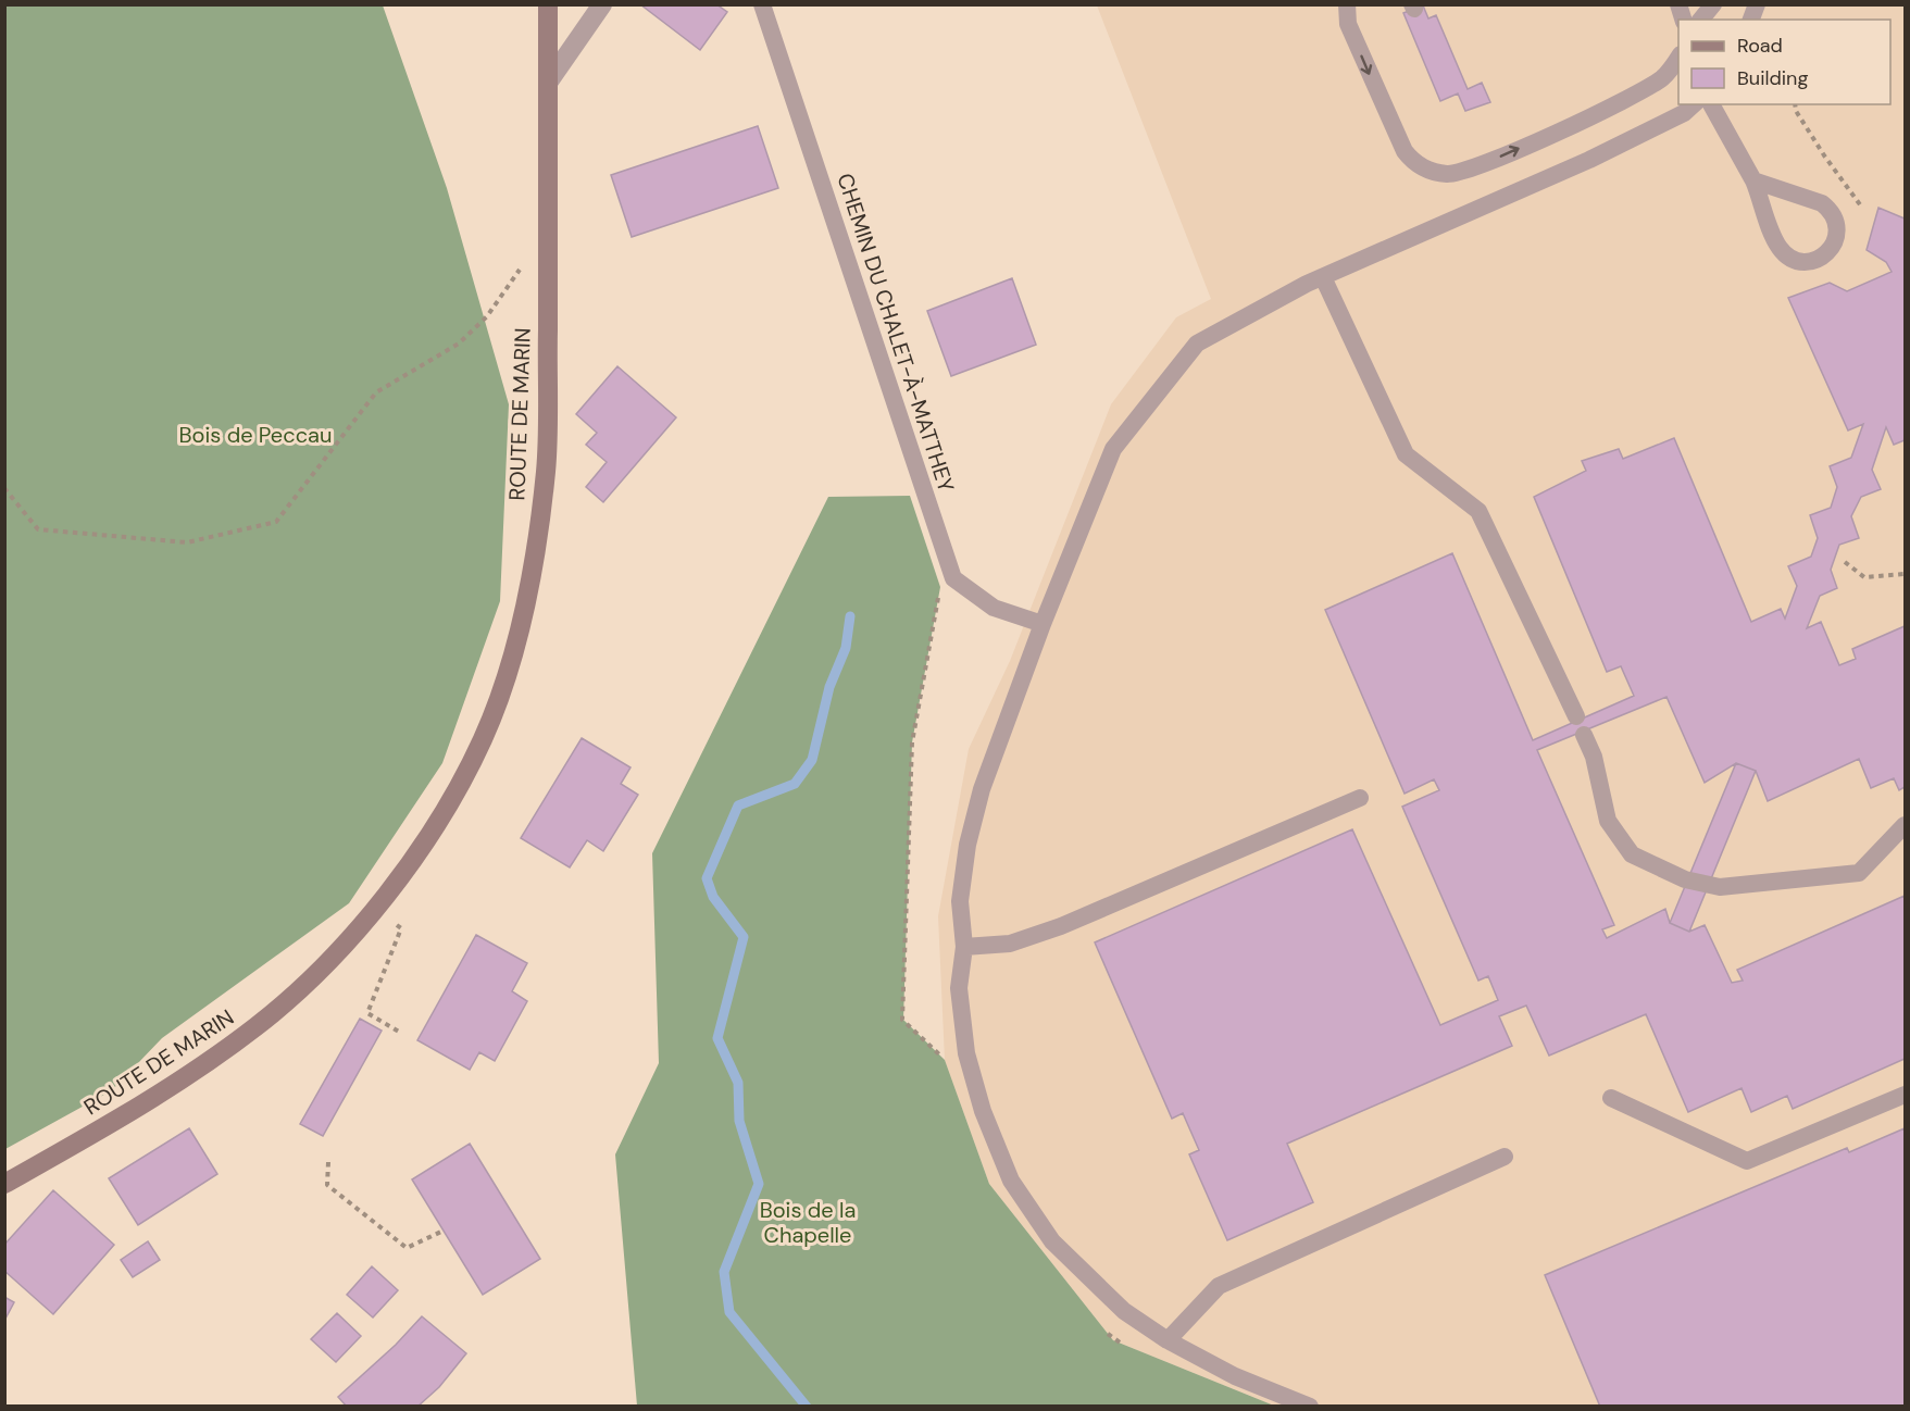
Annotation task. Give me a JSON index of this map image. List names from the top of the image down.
{
  "streets": {
    "main road": ["ROUTE DE MARIN"],
    "lane": ["CHEMIN DU CHALET-À-MATTHEY"]
  },
  "parks": ["Bois de Peccau", "Bois de la Chapelle"],
  "legend": ["Road", "Building"]
}
